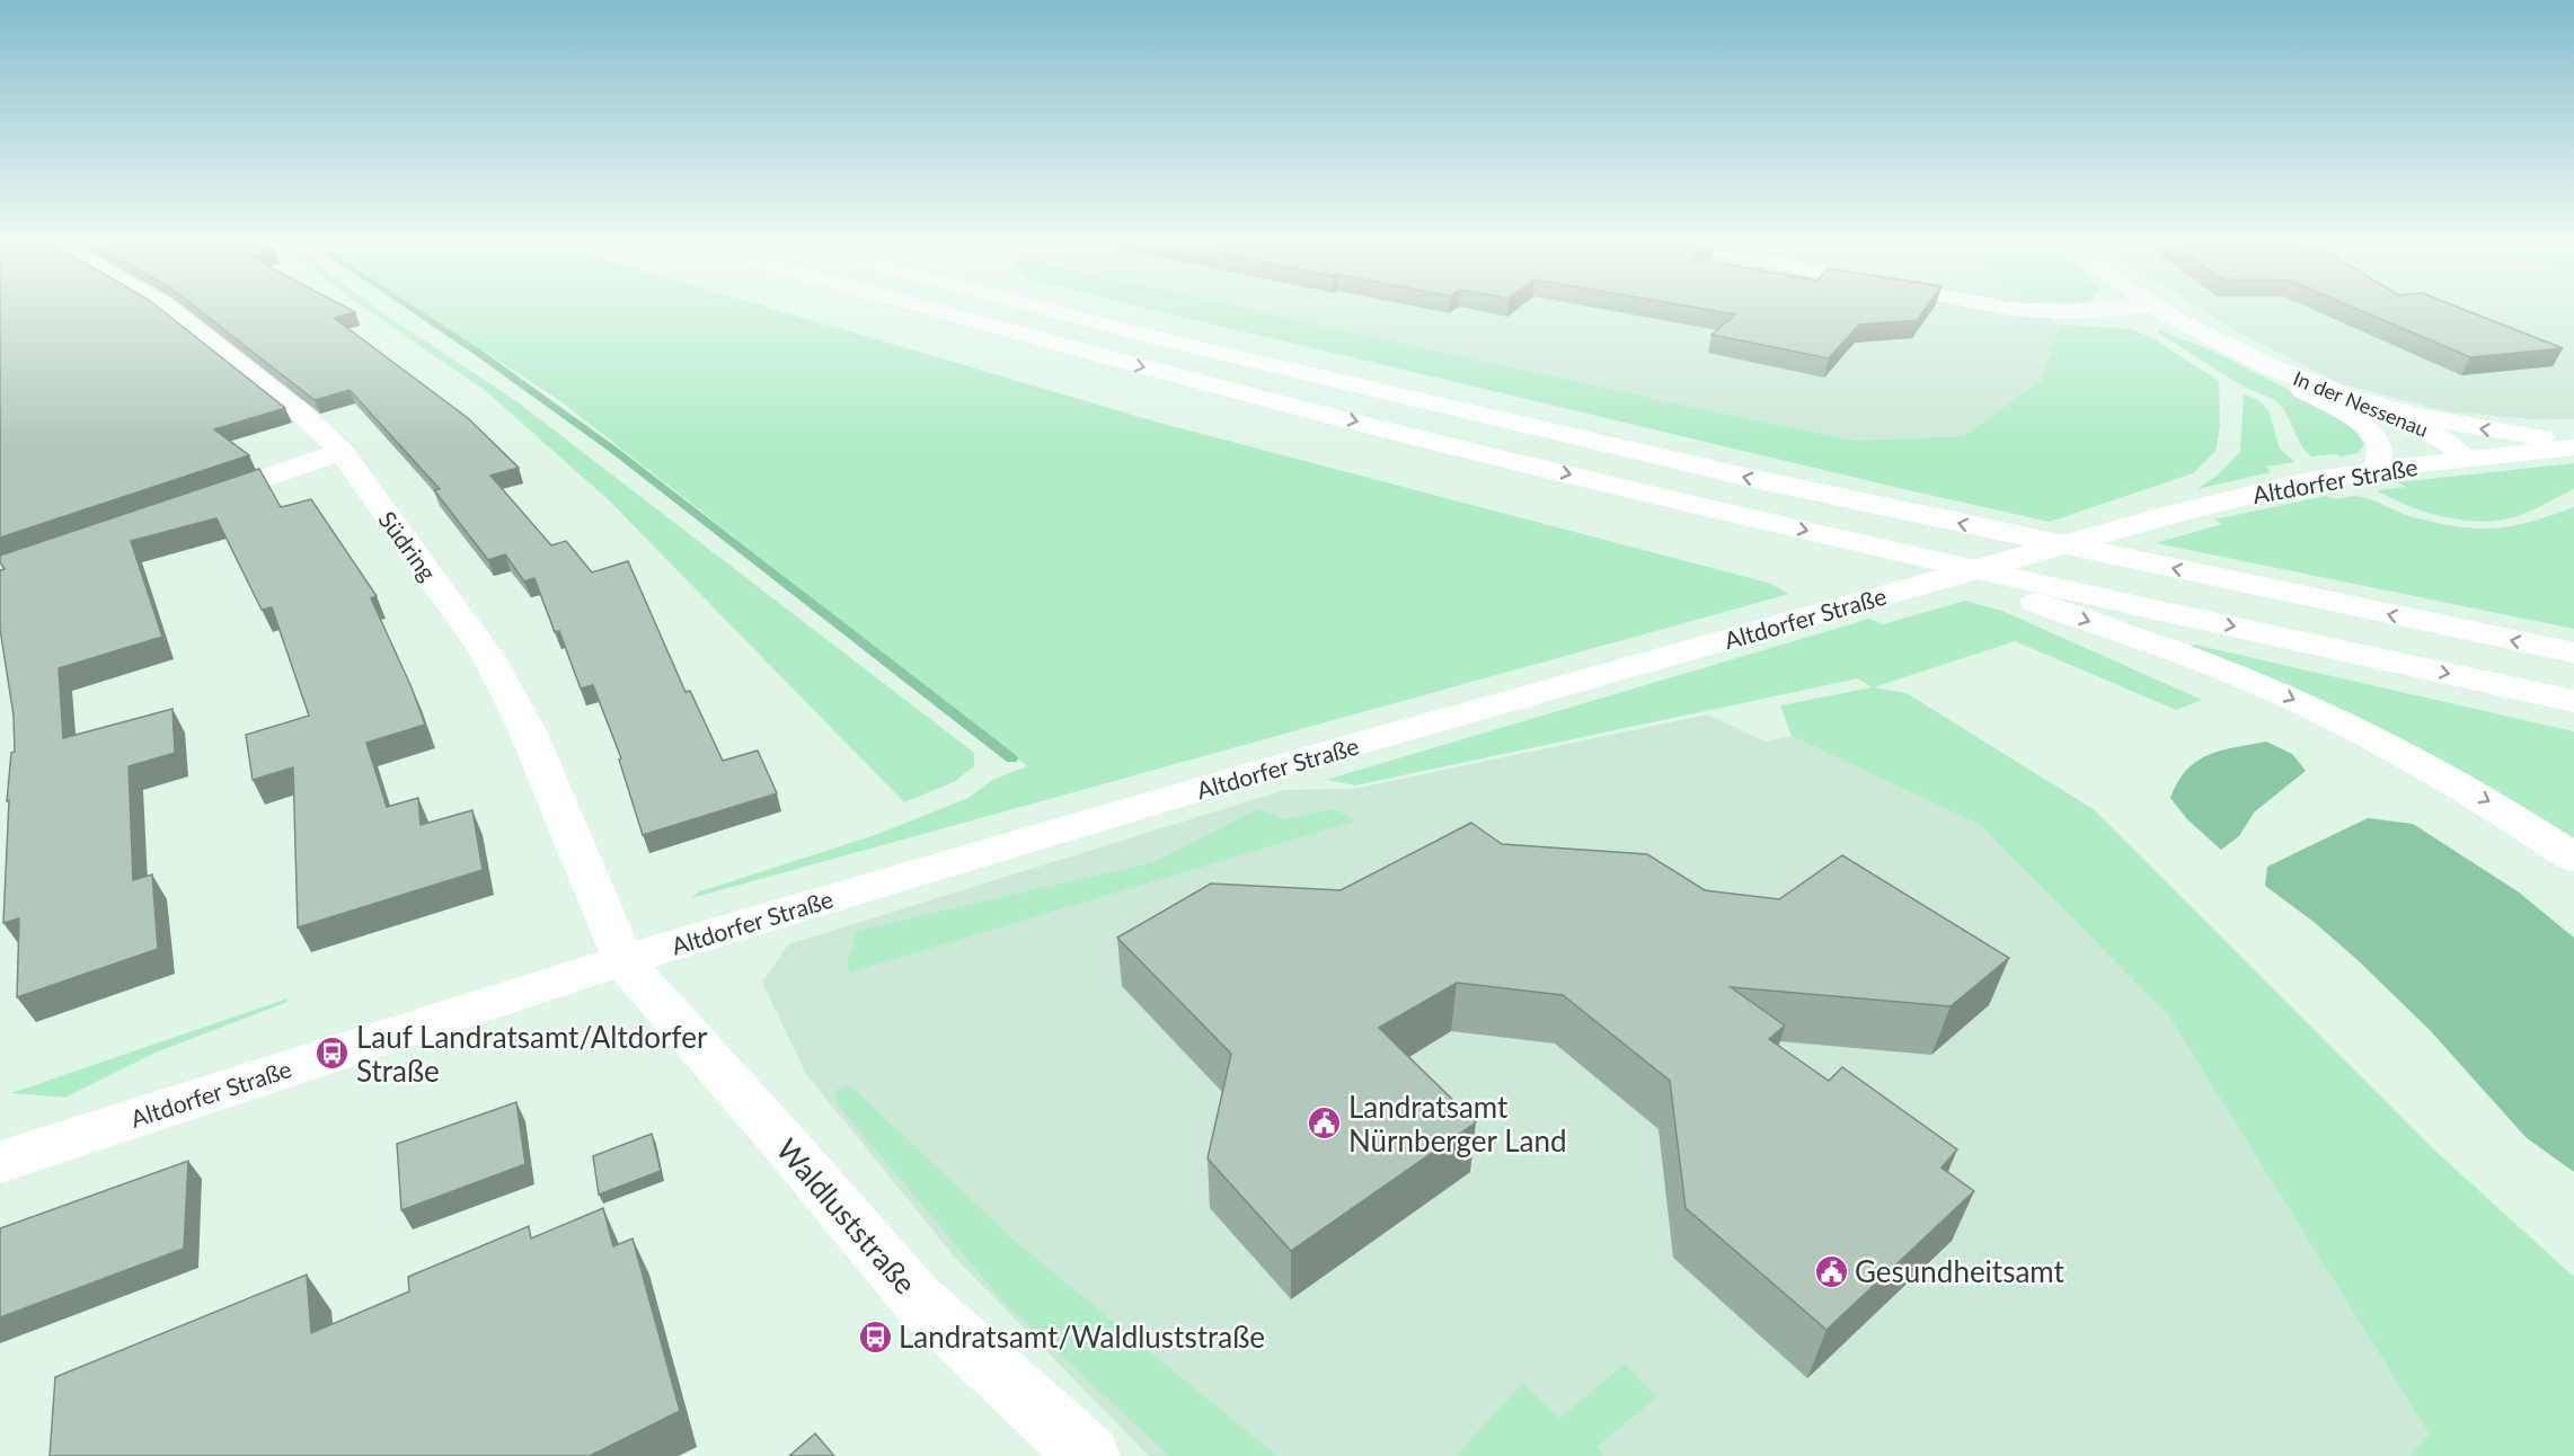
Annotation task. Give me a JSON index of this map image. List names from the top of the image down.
{
  "streets": {
    "main road": [
      "In der Nessenau",
      "Altdorfer Straße",
      "Südring",
      "Waldluststraße"
    ]
  },
  "crossings": [
    ["In der Nessenau", "Altdorfer Straße"],
    ["Altdorfer Straße", "Südring"],
    ["Altdorfer Straße", "Waldluststraße"],
    ["Südring", "Waldluststraße"]
  ],
  "places": {
    "bus stop": ["Lauf Landratsamt/Altdorfer Straße", "Landratsamt/Waldluststraße"],
    "public building": ["Landratsamt Nürnberger Land", "Gesundheitsamt"]
  }
}
